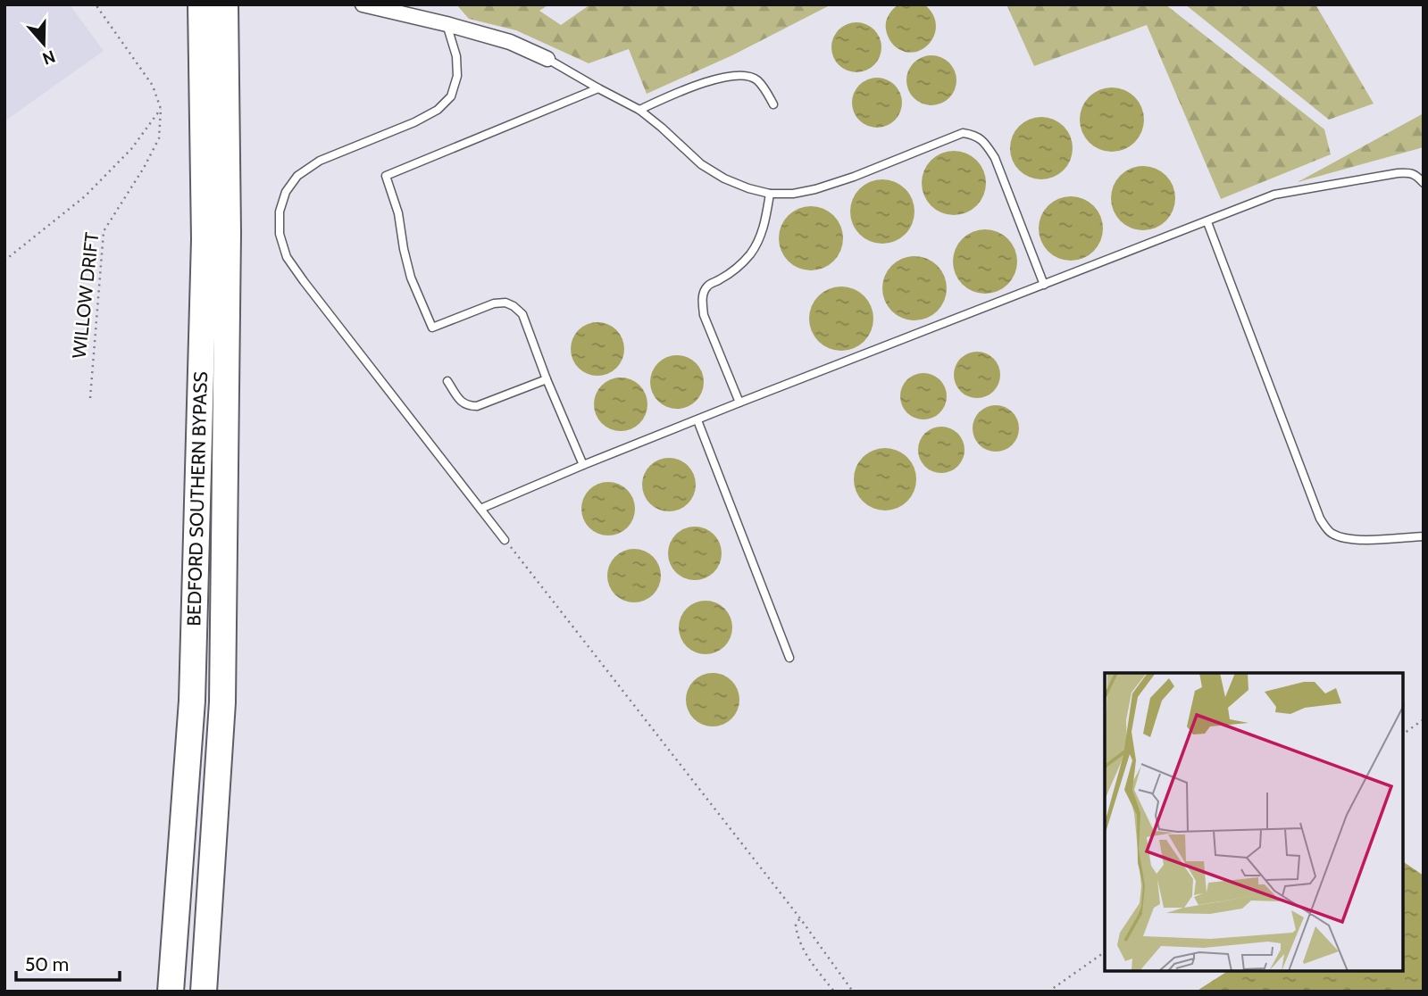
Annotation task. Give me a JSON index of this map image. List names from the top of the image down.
{
  "streets": {
    "highway": ["BEDFORD SOUTHERN BYPASS"],
    "path": ["WILLOW DRIFT"]
  },
  "scale_bar": "50 m",
  "north": "bottom"
}
